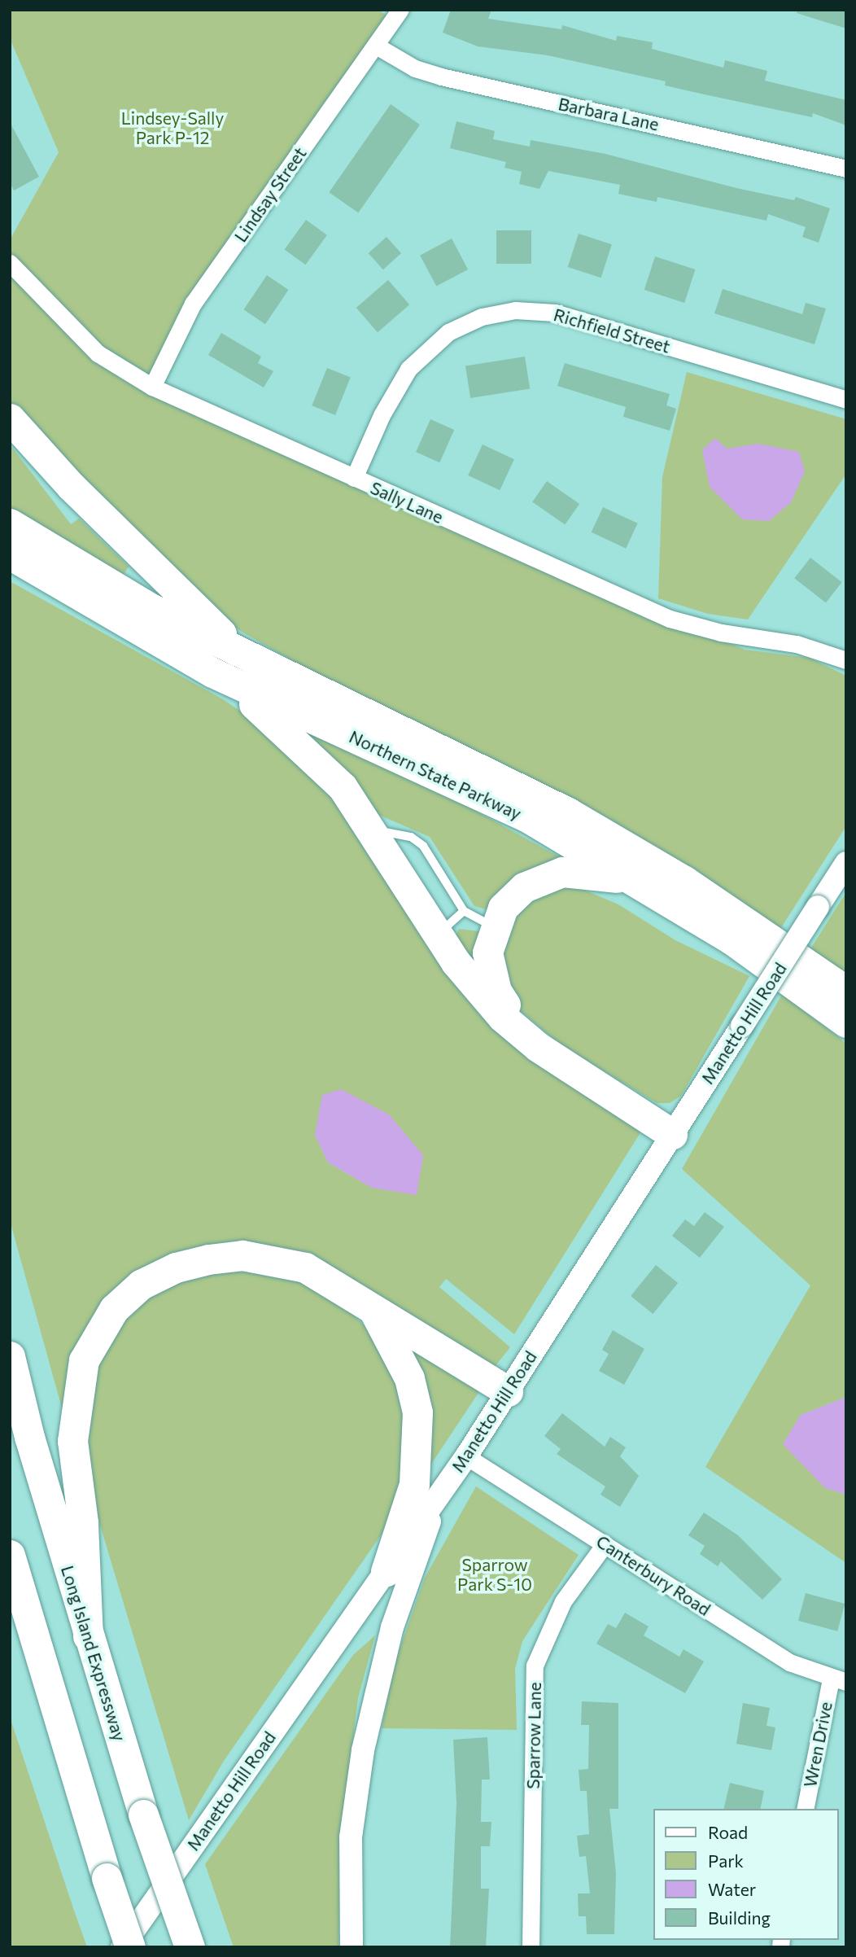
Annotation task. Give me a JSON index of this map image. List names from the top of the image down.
{
  "streets": {
    "highway": ["Northern State Parkway", "Long Island Expressway"],
    "main road": ["Manetto Hill Road"],
    "street": [
      "Barbara Lane",
      "Lindsay Street",
      "Richfield Street",
      "Sally Lane",
      "Canterbury Road",
      "Sparrow Lane",
      "Wren Drive"
    ]
  },
  "crossings": [
    ["Barbara Lane", "Lindsay Street"],
    ["Lindsay Street", "Sally Lane"],
    ["Richfield Street", "Sally Lane"],
    ["Manetto Hill Road", "Canterbury Road"],
    ["Canterbury Road", "Sparrow Lane"],
    ["Canterbury Road", "Wren Drive"]
  ],
  "parks": ["Lindsey-Sally Park P-12", "Sparrow Park S-10"],
  "legend": [
    "Road",
    "Park",
    "Water",
    "Building"
  ]
}
